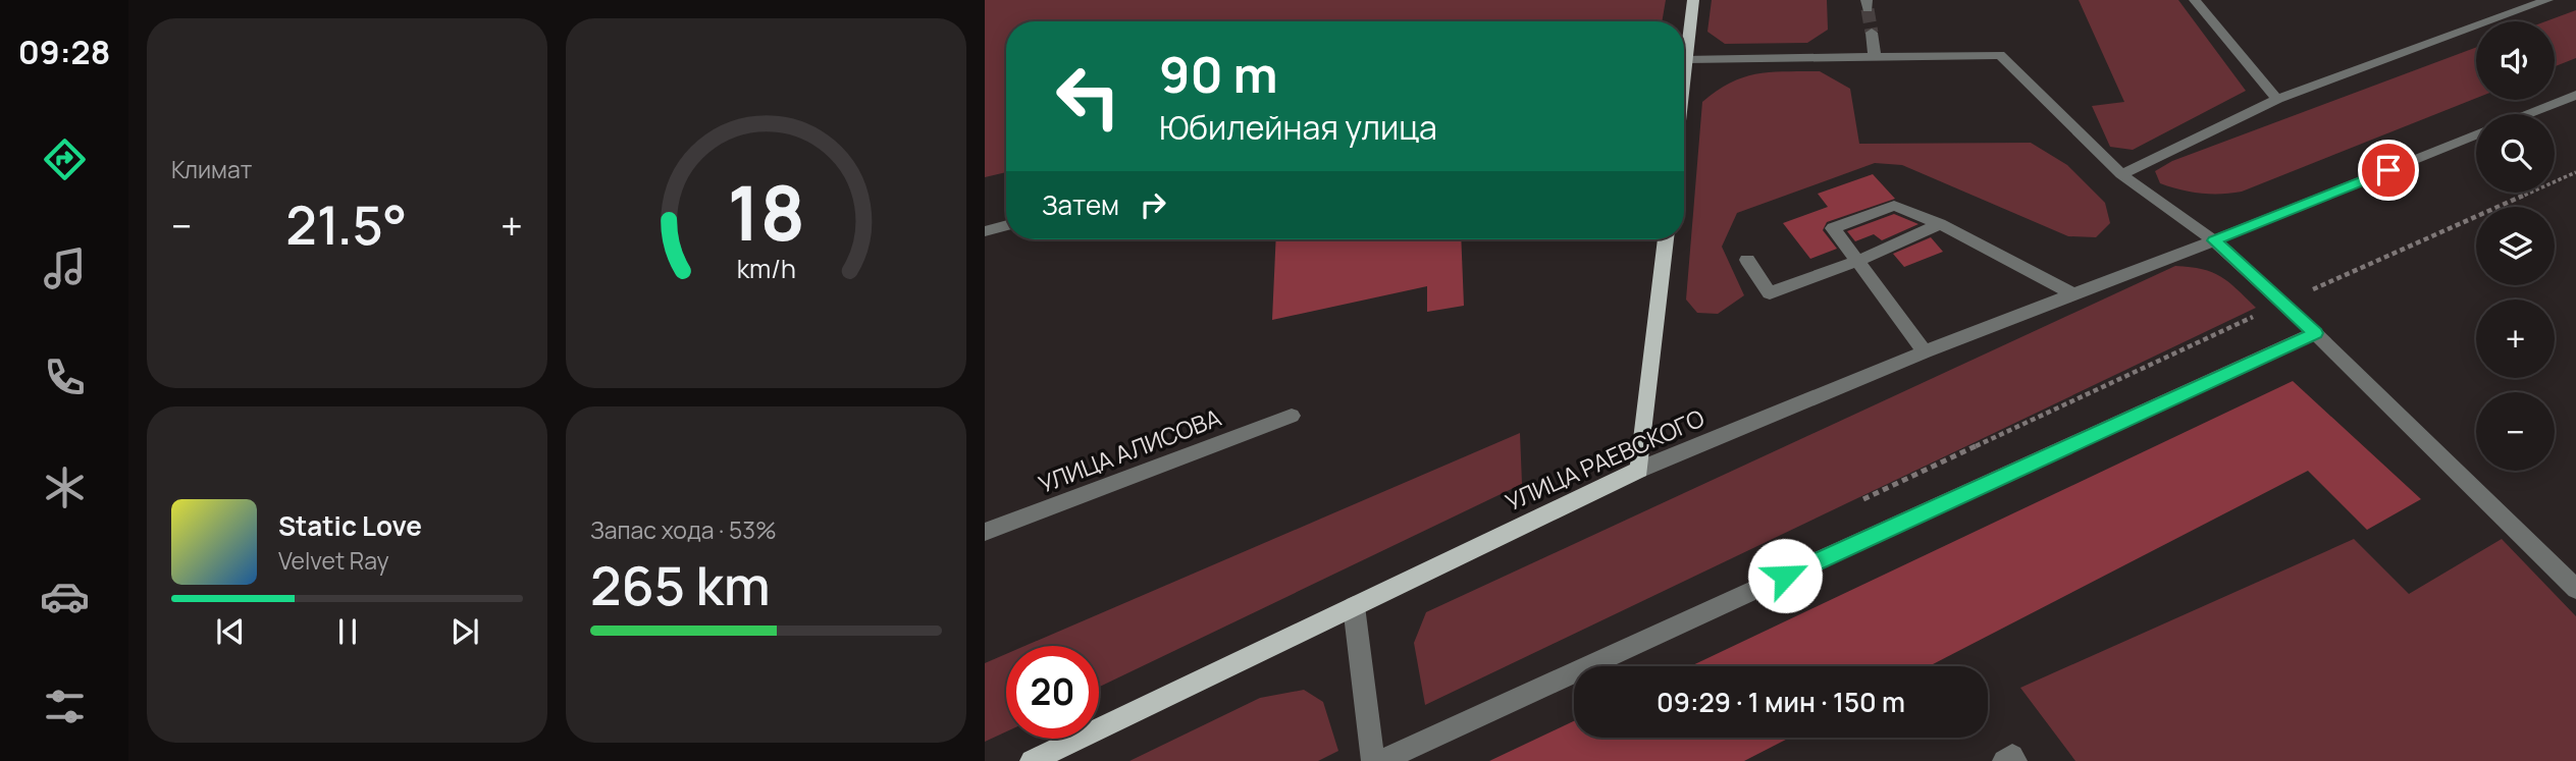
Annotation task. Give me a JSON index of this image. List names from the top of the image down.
{
  "streets": {
    "main road": ["УЛИЦА РАЕВСКОГО"],
    "street": ["УЛИЦА АЛИСОВА"]
  },
  "page": {
    "tabs": "09:28",
    "tile": [
      "Климат",
      ["Запас хода · 53%", "265 km"]
    ],
    "map_buttons": ["+", "−"],
    "turn": ["90 m", "Юбилейная улица"],
    "then": "Затем",
    "heat": ["−", "21.5°", "+"],
    "song": ["Static Love", "Velvet Ray"],
    "limit": "20",
    "trip": "09:29 · 1 мин · 150 m",
    "gauge": ["18", "km/h"]
  }
}
